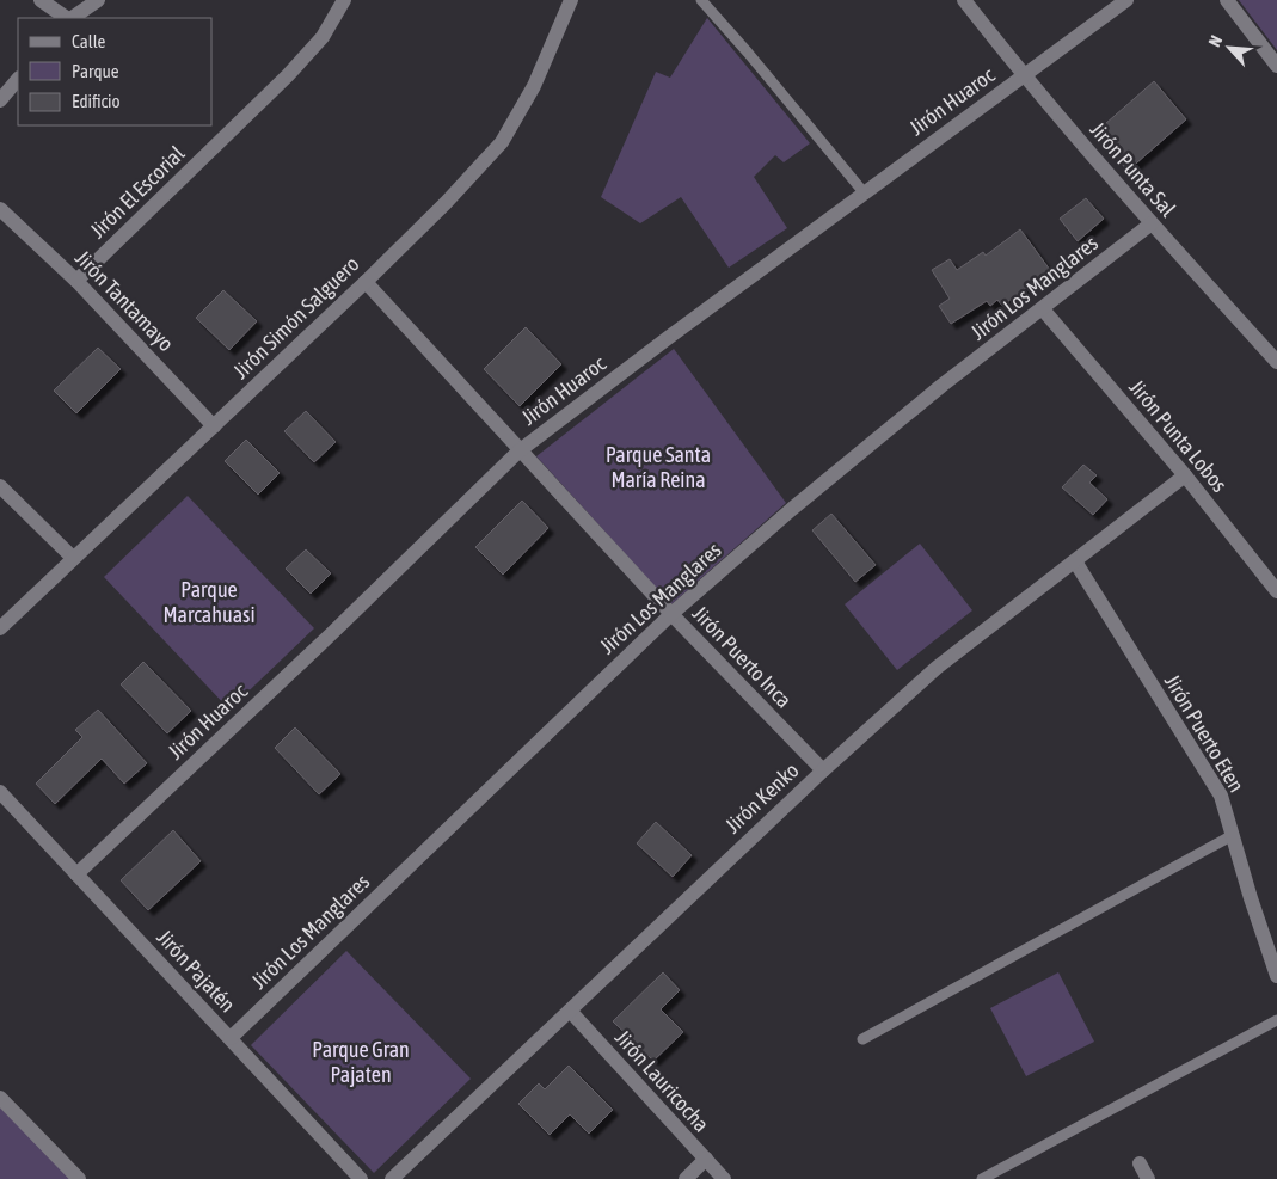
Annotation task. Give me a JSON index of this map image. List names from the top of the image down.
{
  "streets": {
    "street": [
      "Jirón Huaroc",
      "Jirón Punta Sal",
      "Jirón El Escorial",
      "Jirón Los Manglares",
      "Jirón Tantamayo",
      "Jirón Simón Salguero",
      "Jirón Punta Lobos",
      "Jirón Puerto Inca",
      "Jirón Puerto Eten",
      "Jirón Kenko",
      "Jirón Pajatén",
      "Jirón Lauricocha"
    ]
  },
  "crossings": [
    ["Jirón Huaroc", "Jirón Punta Sal"],
    ["Jirón Huaroc", "Jirón Puerto Inca"],
    ["Jirón Huaroc", "Jirón Pajatén"],
    ["Jirón Punta Sal", "Jirón Los Manglares"],
    ["Jirón El Escorial", "Jirón Tantamayo"],
    ["Jirón Los Manglares", "Jirón Punta Lobos"],
    ["Jirón Los Manglares", "Jirón Puerto Inca"],
    ["Jirón Los Manglares", "Jirón Pajatén"],
    ["Jirón Tantamayo", "Jirón Simón Salguero"],
    ["Jirón Simón Salguero", "Jirón Puerto Inca"],
    ["Jirón Punta Lobos", "Jirón Kenko"],
    ["Jirón Puerto Inca", "Jirón Kenko"],
    ["Jirón Puerto Eten", "Jirón Kenko"],
    ["Jirón Kenko", "Jirón Lauricocha"]
  ],
  "parks": ["Parque Santa María Reina", "Parque Marcahuasi", "Parque Gran Pajaten"],
  "legend": ["Calle", "Parque", "Edificio"],
  "north": "top left"
}
